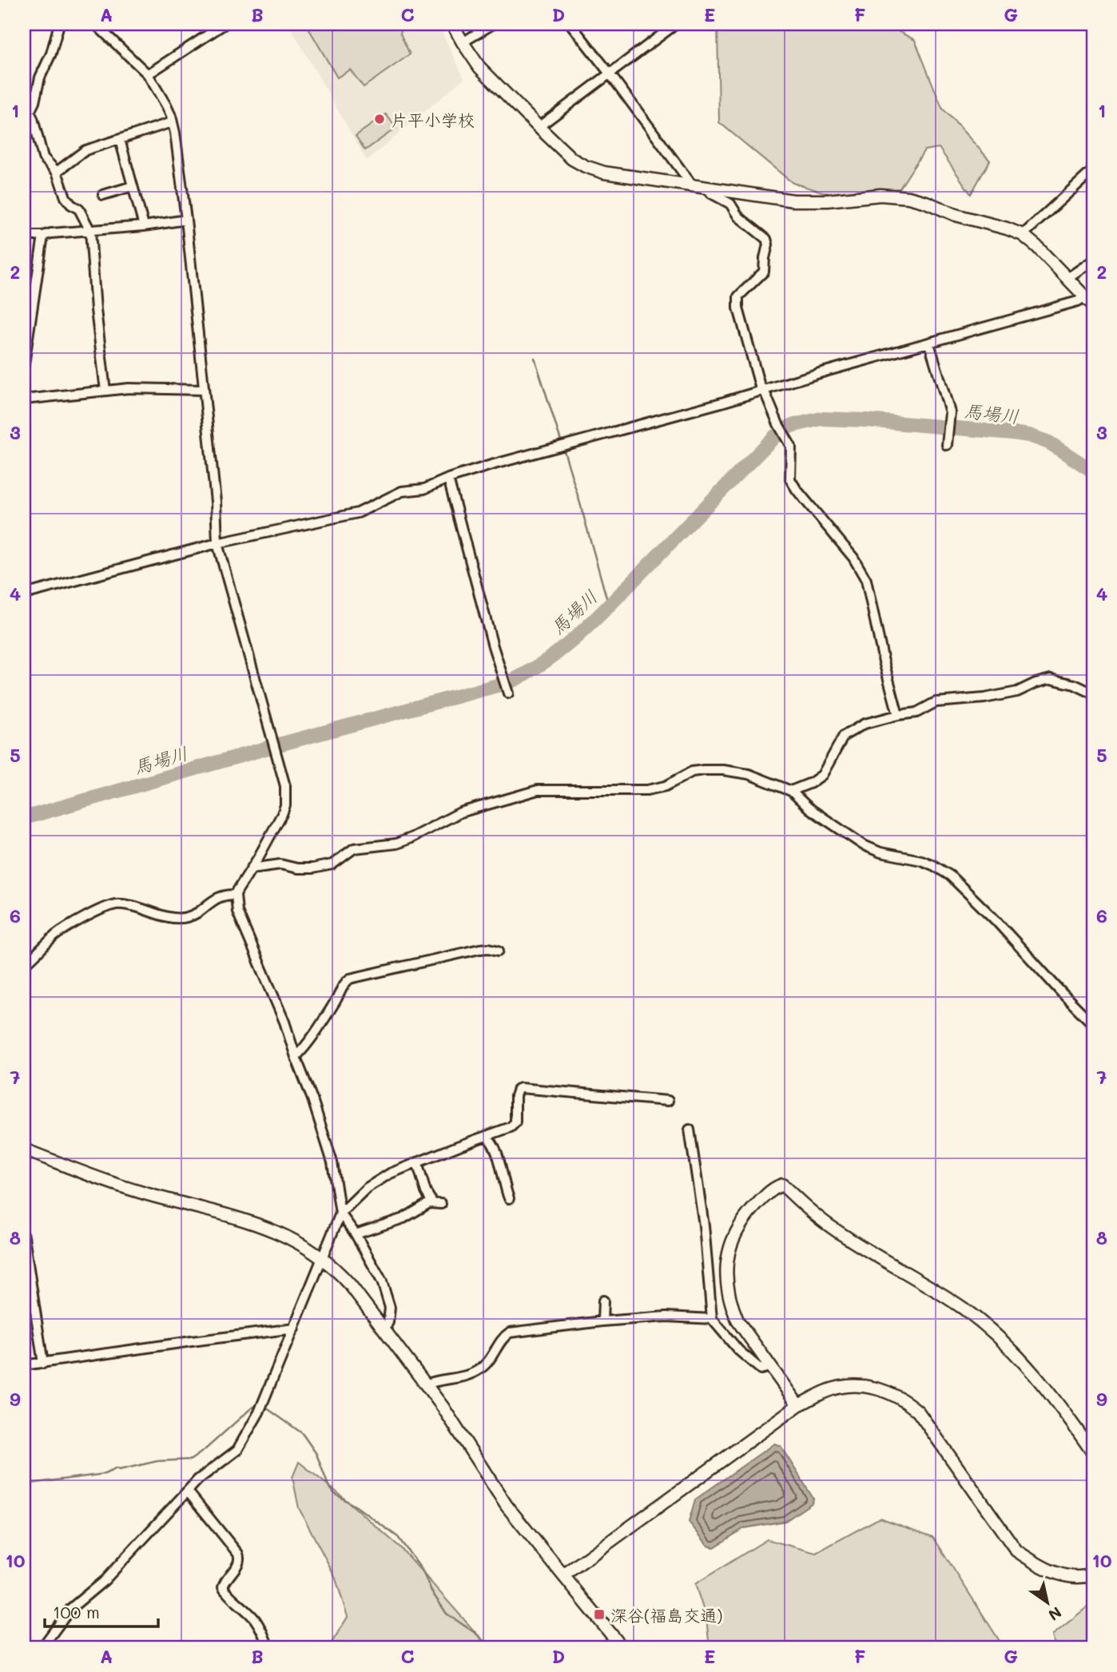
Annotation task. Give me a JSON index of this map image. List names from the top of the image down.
{
  "water": ["馬場川"],
  "places": {
    "other": ["片平小学校"],
    "transit": ["深谷(福島交通)"]
  },
  "scale_bar": "100 m",
  "north": "bottom right",
  "grid": {
    "columns": [
      "A",
      "B",
      "C",
      "D",
      "E",
      "F",
      "G"
    ],
    "rows": [
      "1",
      "2",
      "3",
      "4",
      "5",
      "6",
      "7",
      "8",
      "9",
      "10"
    ]
  }
}
